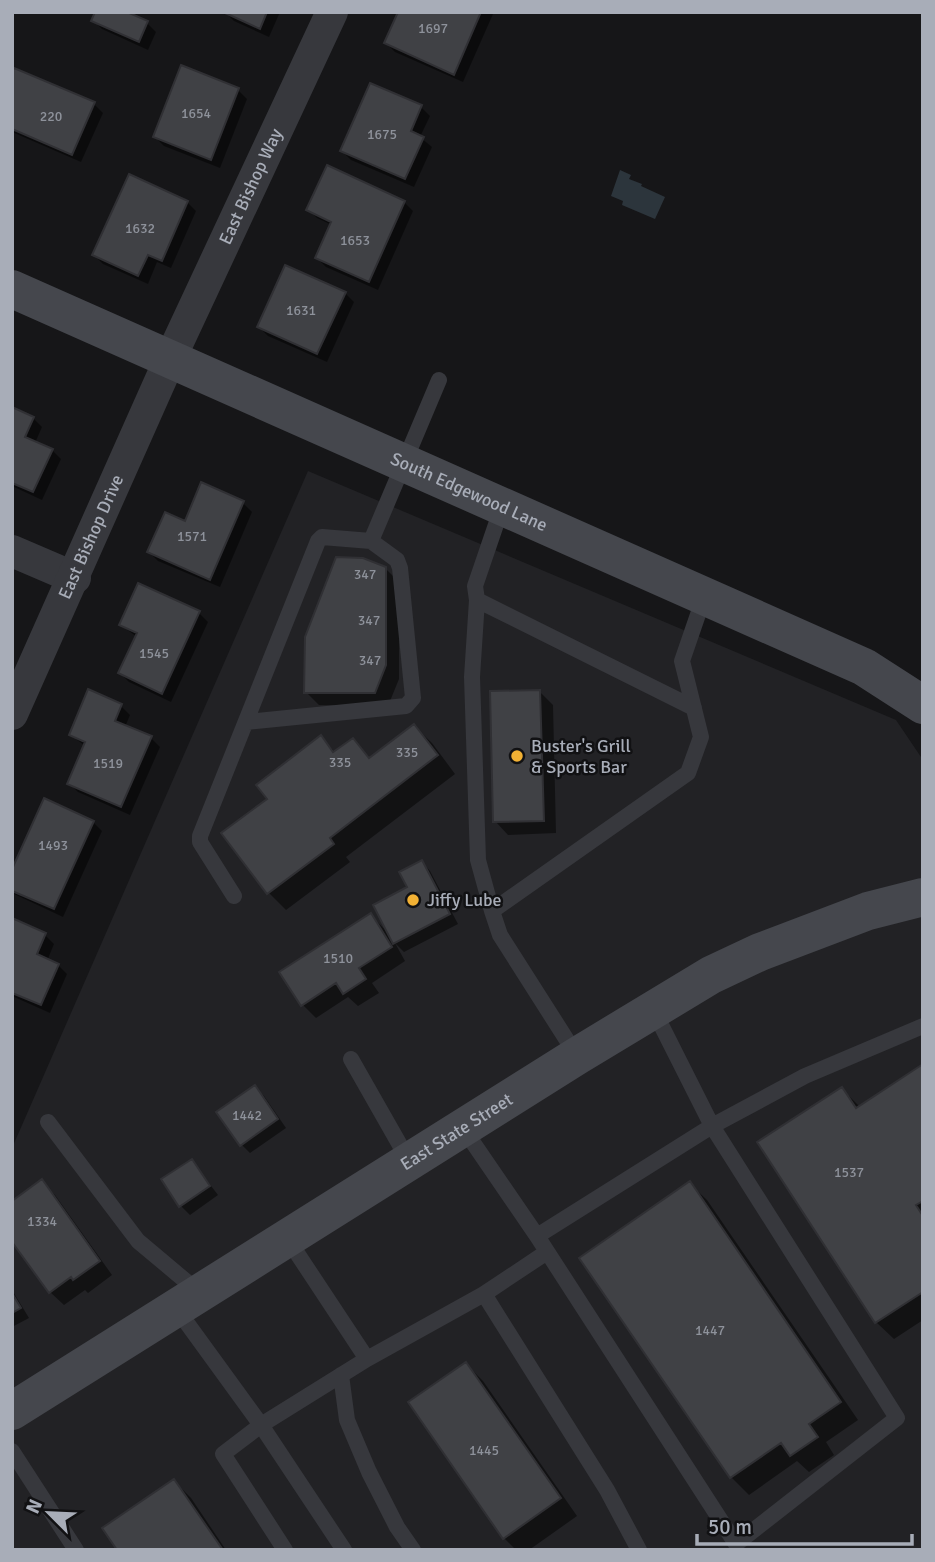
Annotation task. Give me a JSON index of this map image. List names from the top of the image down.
{
  "streets": {
    "main road": ["South Edgewood Lane", "East State Street"],
    "street": ["East Bishop Way", "East Bishop Drive"]
  },
  "crossings": [
    ["East Bishop Way", "South Edgewood Lane"],
    ["East Bishop Way", "East Bishop Drive"],
    ["South Edgewood Lane", "East Bishop Drive"]
  ],
  "places": ["Buster's Grill & Sports Bar", "Jiffy Lube"],
  "house_numbers": [
    "1697",
    "1654",
    "220",
    "1675",
    "1632",
    "1653",
    "1631",
    "1571",
    "347",
    "347",
    "1545",
    "347",
    "335",
    "335",
    "1519",
    "1493",
    "1510",
    "1442",
    "1537",
    "1334",
    "1447",
    "1445"
  ],
  "scale_bar": "50 m",
  "north": "top left"
}
